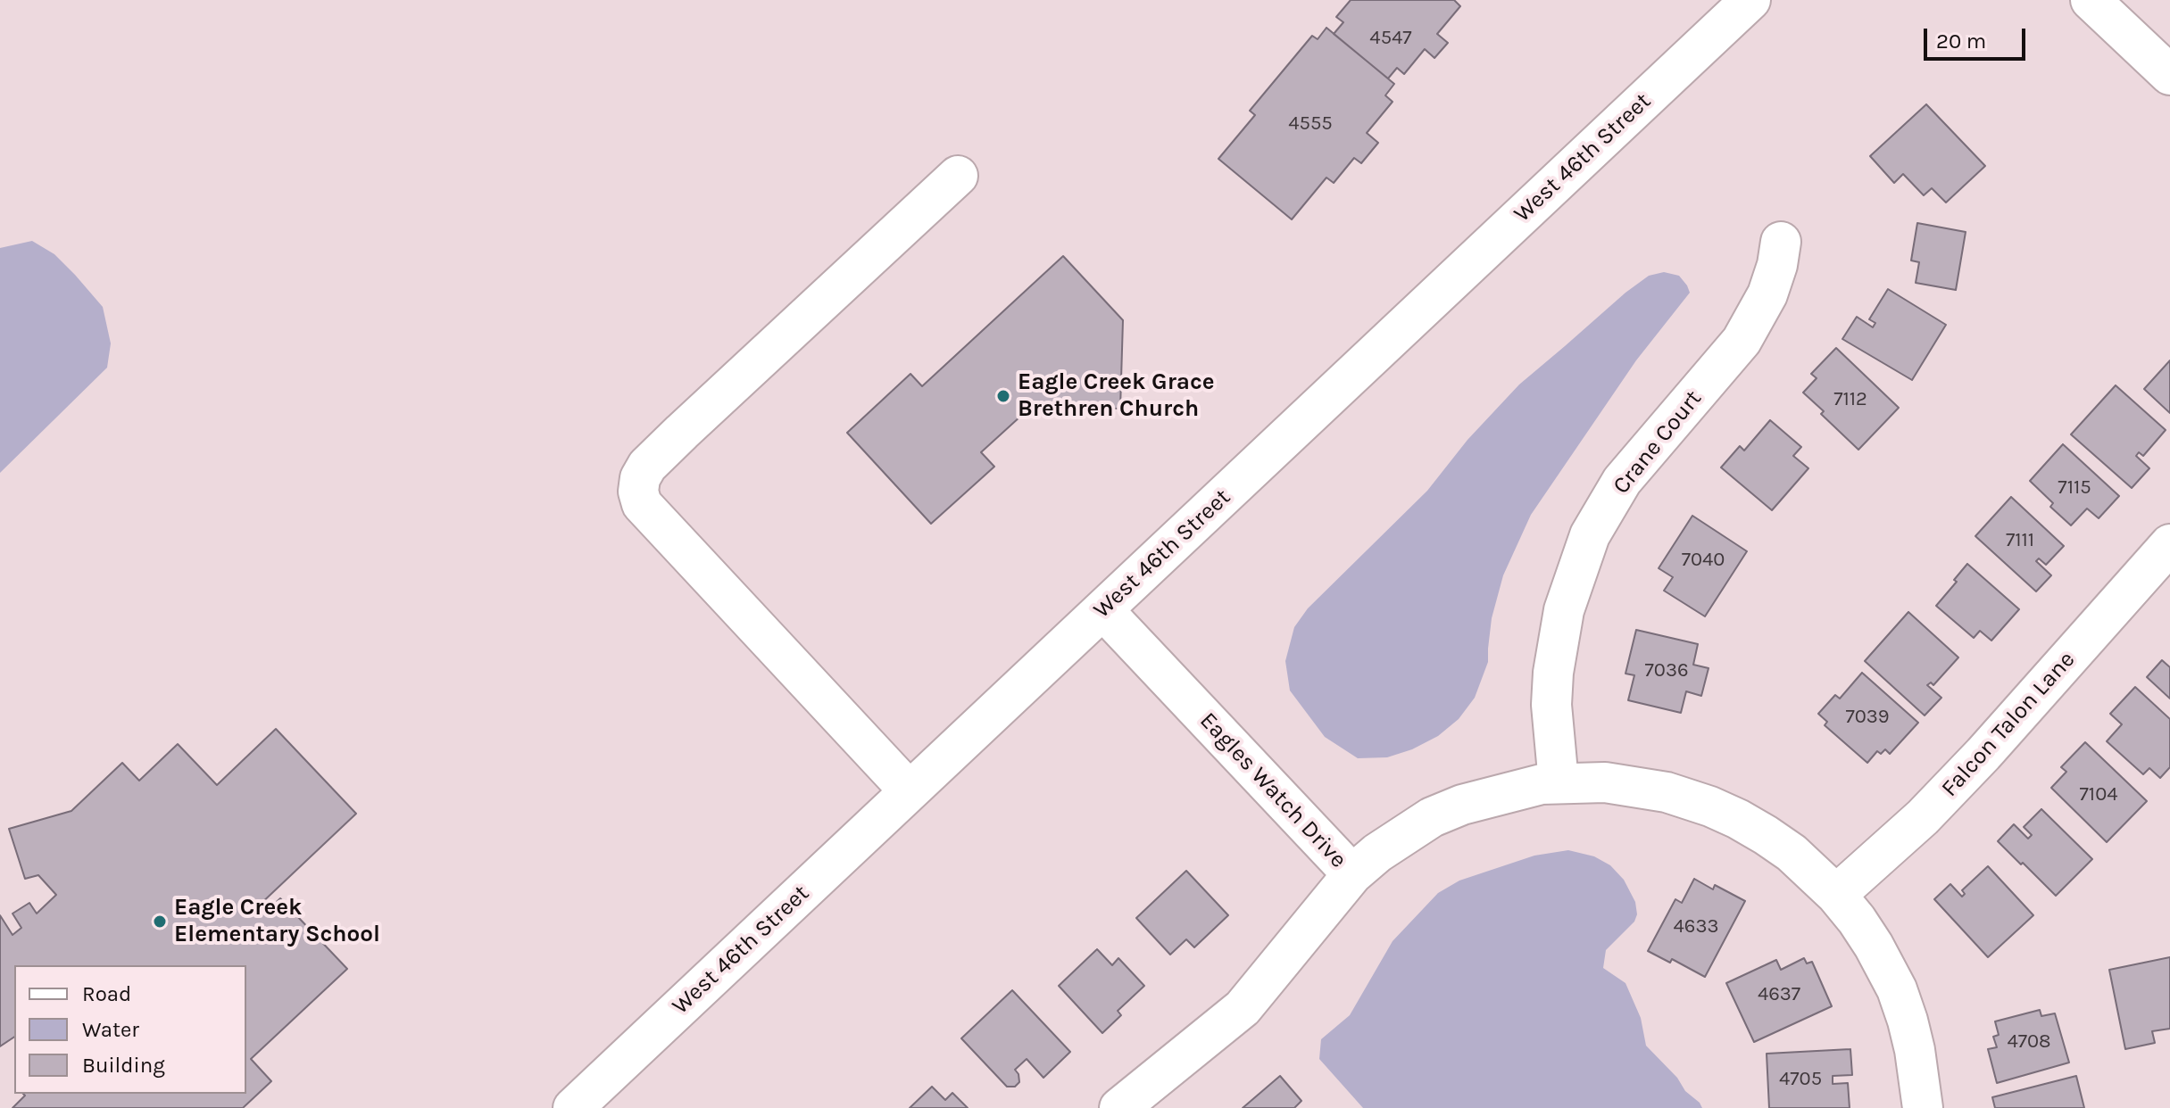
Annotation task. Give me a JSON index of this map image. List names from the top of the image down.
{
  "streets": {
    "street": [
      "West 46th Street",
      "Crane Court",
      "Falcon Talon Lane",
      "Eagles Watch Drive"
    ]
  },
  "crossings": [
    ["West 46th Street", "Eagles Watch Drive"],
    ["Crane Court", "Eagles Watch Drive"],
    ["Falcon Talon Lane", "Eagles Watch Drive"]
  ],
  "places": ["Eagle Creek Grace Brethren Church", "Eagle Creek Elementary School"],
  "house_numbers": [
    "4547",
    "4555",
    "7112",
    "7115",
    "7111",
    "7040",
    "7036",
    "7039",
    "7104",
    "4633",
    "4637",
    "4708",
    "4705"
  ],
  "legend": ["Road", "Water", "Building"],
  "scale_bar": "20 m"
}
